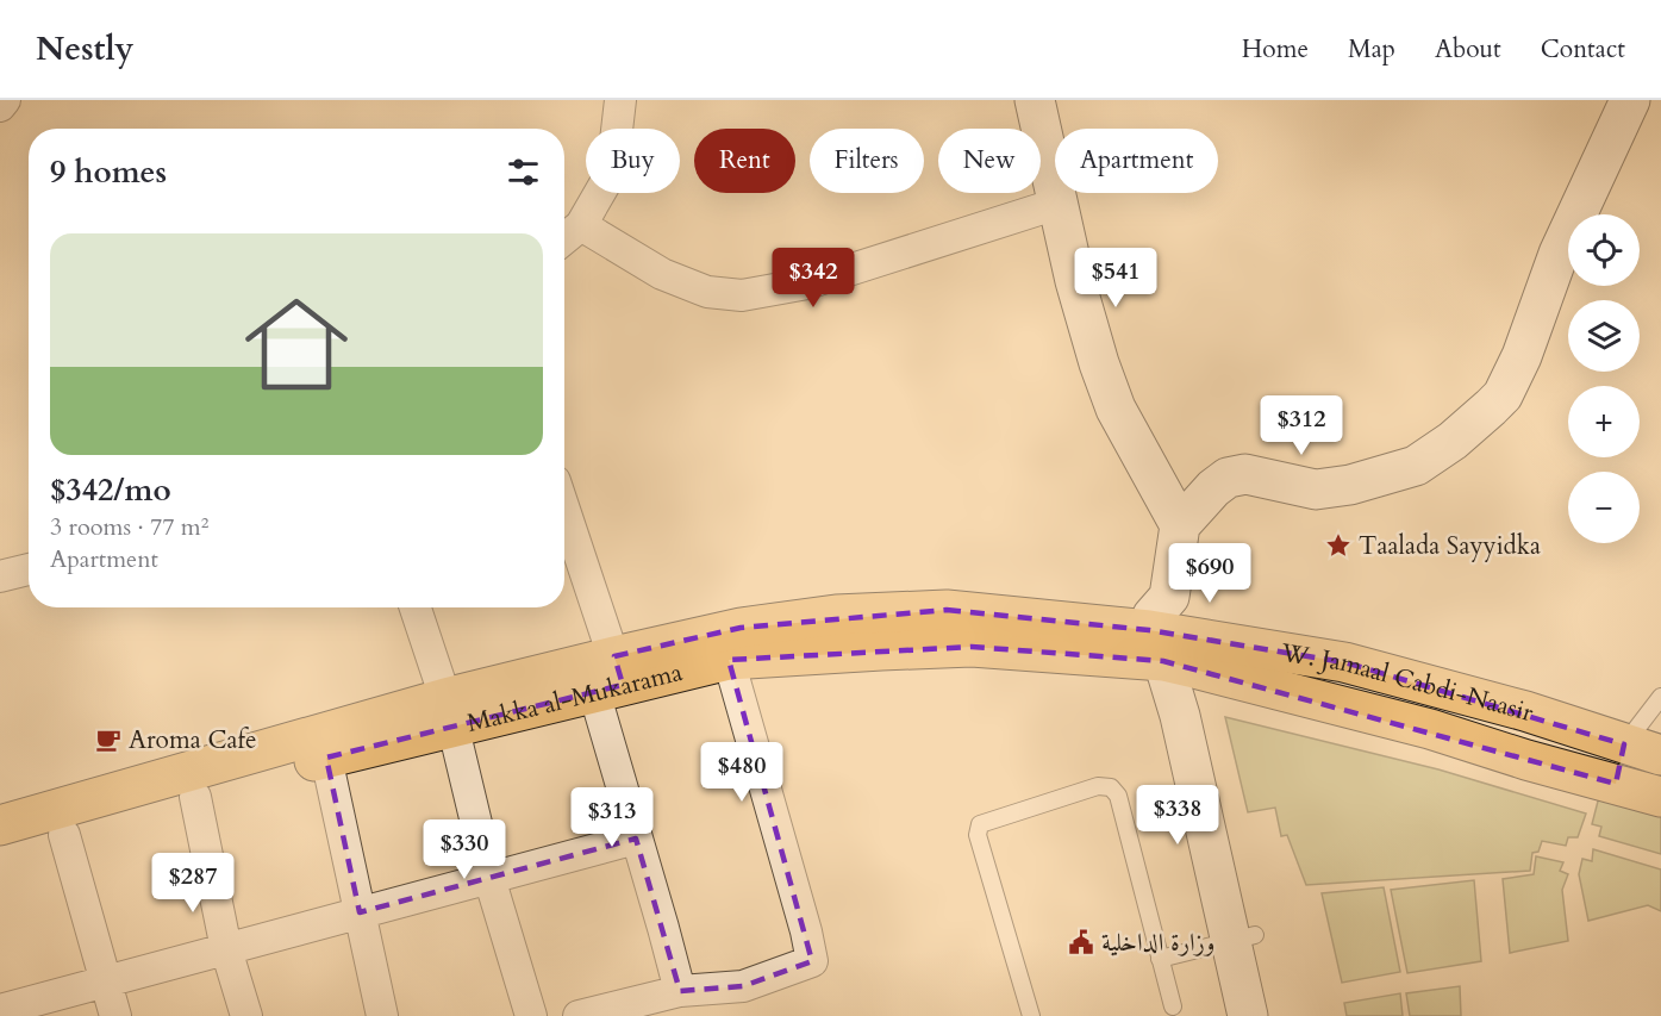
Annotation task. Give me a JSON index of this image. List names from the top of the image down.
{
  "streets": {
    "highway": ["W. Jamaal Cabdi-Naasir", "Makka al-Mukarama"]
  },
  "crossings": [
    ["W. Jamaal Cabdi-Naasir", "Makka al-Mukarama"]
  ],
  "places": {
    "place": ["Taalada Sayyidka"],
    "cafe": ["Aroma Cafe"],
    "public building": ["وزارة الداخلية"]
  },
  "page": {
    "header": "Nestly",
    "nav": [
      "Home",
      "Map",
      "About",
      "Contact"
    ],
    "chip": [
      "Buy",
      "Rent",
      "Filters",
      "New",
      "Apartment"
    ],
    "heading": "9 homes",
    "map_buttons": ["+", "−"],
    "list": [
      {
        "name": "$342/mo",
        "note": "3 rooms · 77 m² · Apartment"
      }
    ],
    "price": [
      "$342",
      "$541",
      "$312",
      "$690",
      "$480",
      "$338",
      "$313",
      "$330",
      "$287"
    ]
  }
}
